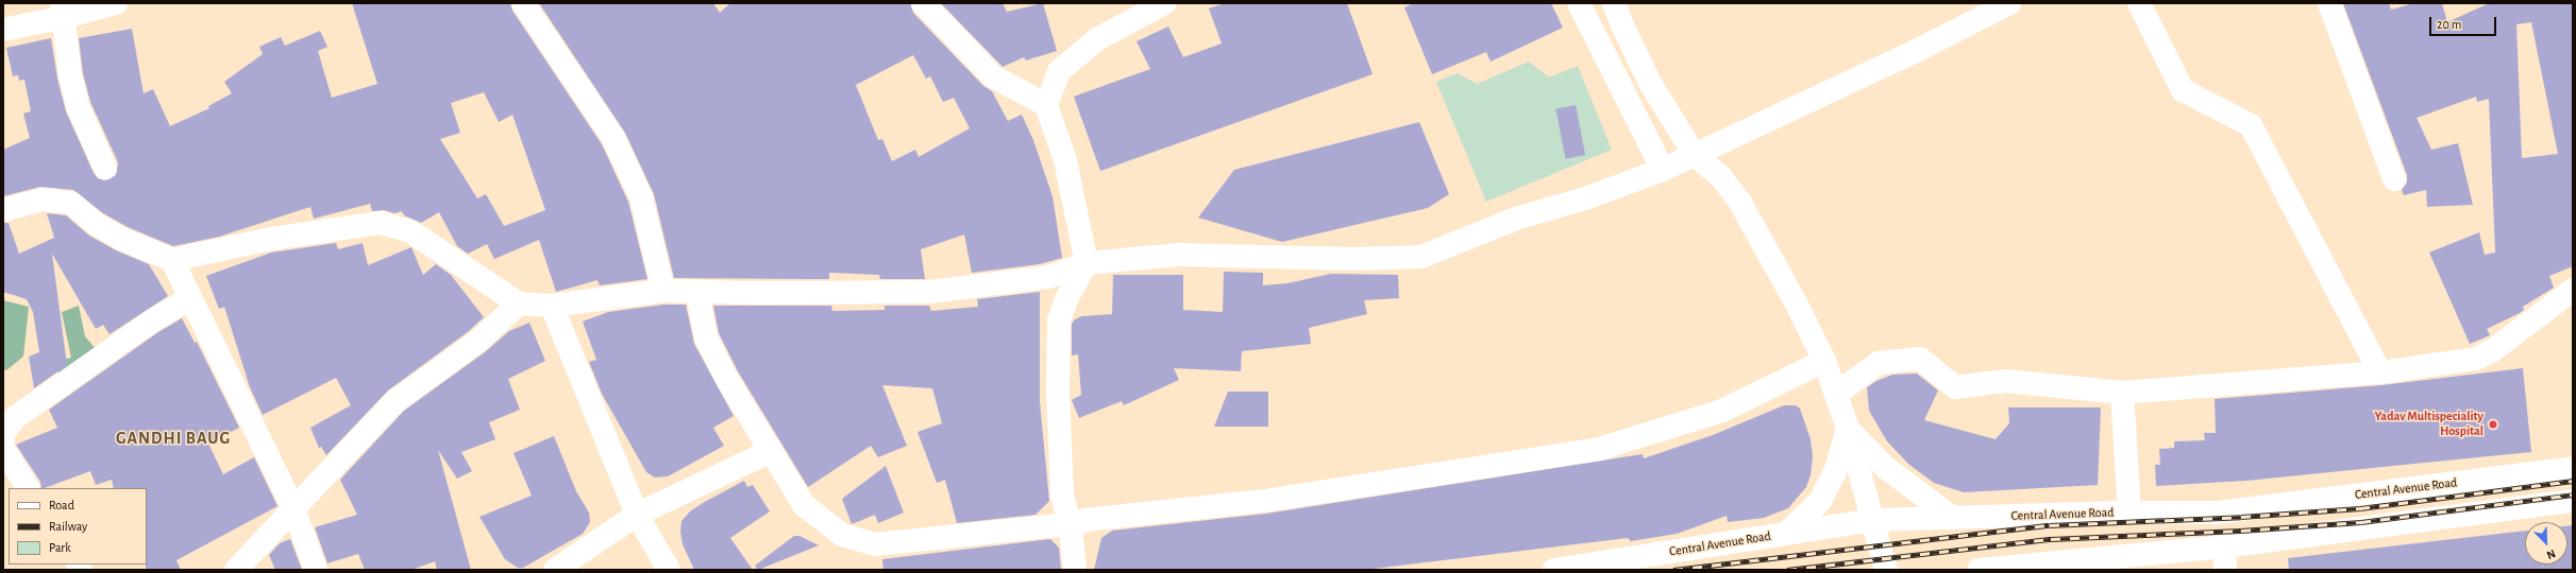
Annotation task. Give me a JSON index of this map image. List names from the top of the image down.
{
  "streets": {
    "street": ["Central Avenue Road"]
  },
  "districts": ["GANDHI BAUG"],
  "places": ["Yadav Multispeciality Hospital"],
  "legend": ["Road", "Railway", "Park"],
  "scale_bar": "20 m",
  "north": "bottom right"
}
